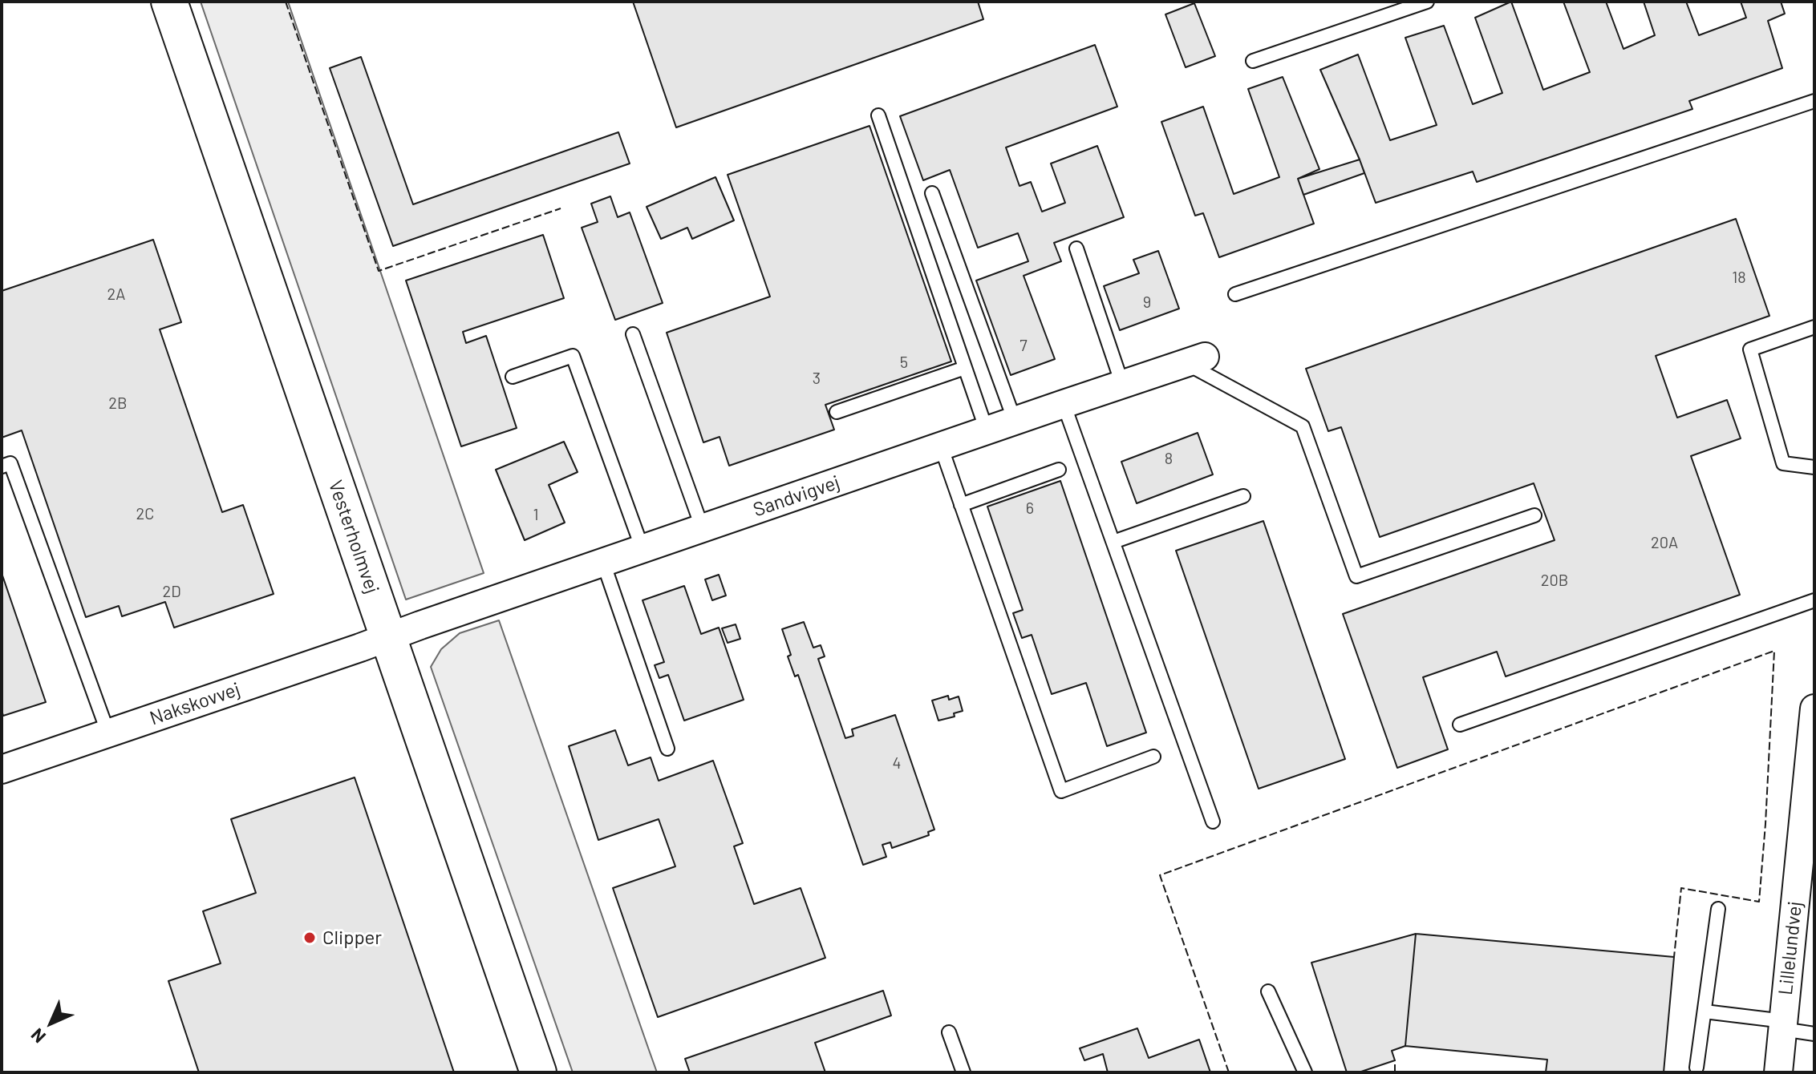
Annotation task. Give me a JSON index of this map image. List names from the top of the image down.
{
  "streets": {
    "street": [
      "Sandvigvej",
      "Vesterholmvej",
      "Nakskovvej",
      "Lillelundvej"
    ]
  },
  "crossings": [
    ["Sandvigvej", "Vesterholmvej"],
    ["Sandvigvej", "Nakskovvej"],
    ["Vesterholmvej", "Nakskovvej"]
  ],
  "places": ["Clipper"],
  "house_numbers": [
    "18",
    "2A",
    "9",
    "7",
    "5",
    "3",
    "2B",
    "8",
    "6",
    "2C",
    "1",
    "20A",
    "20B",
    "2D",
    "4"
  ],
  "north": "bottom left"
}
